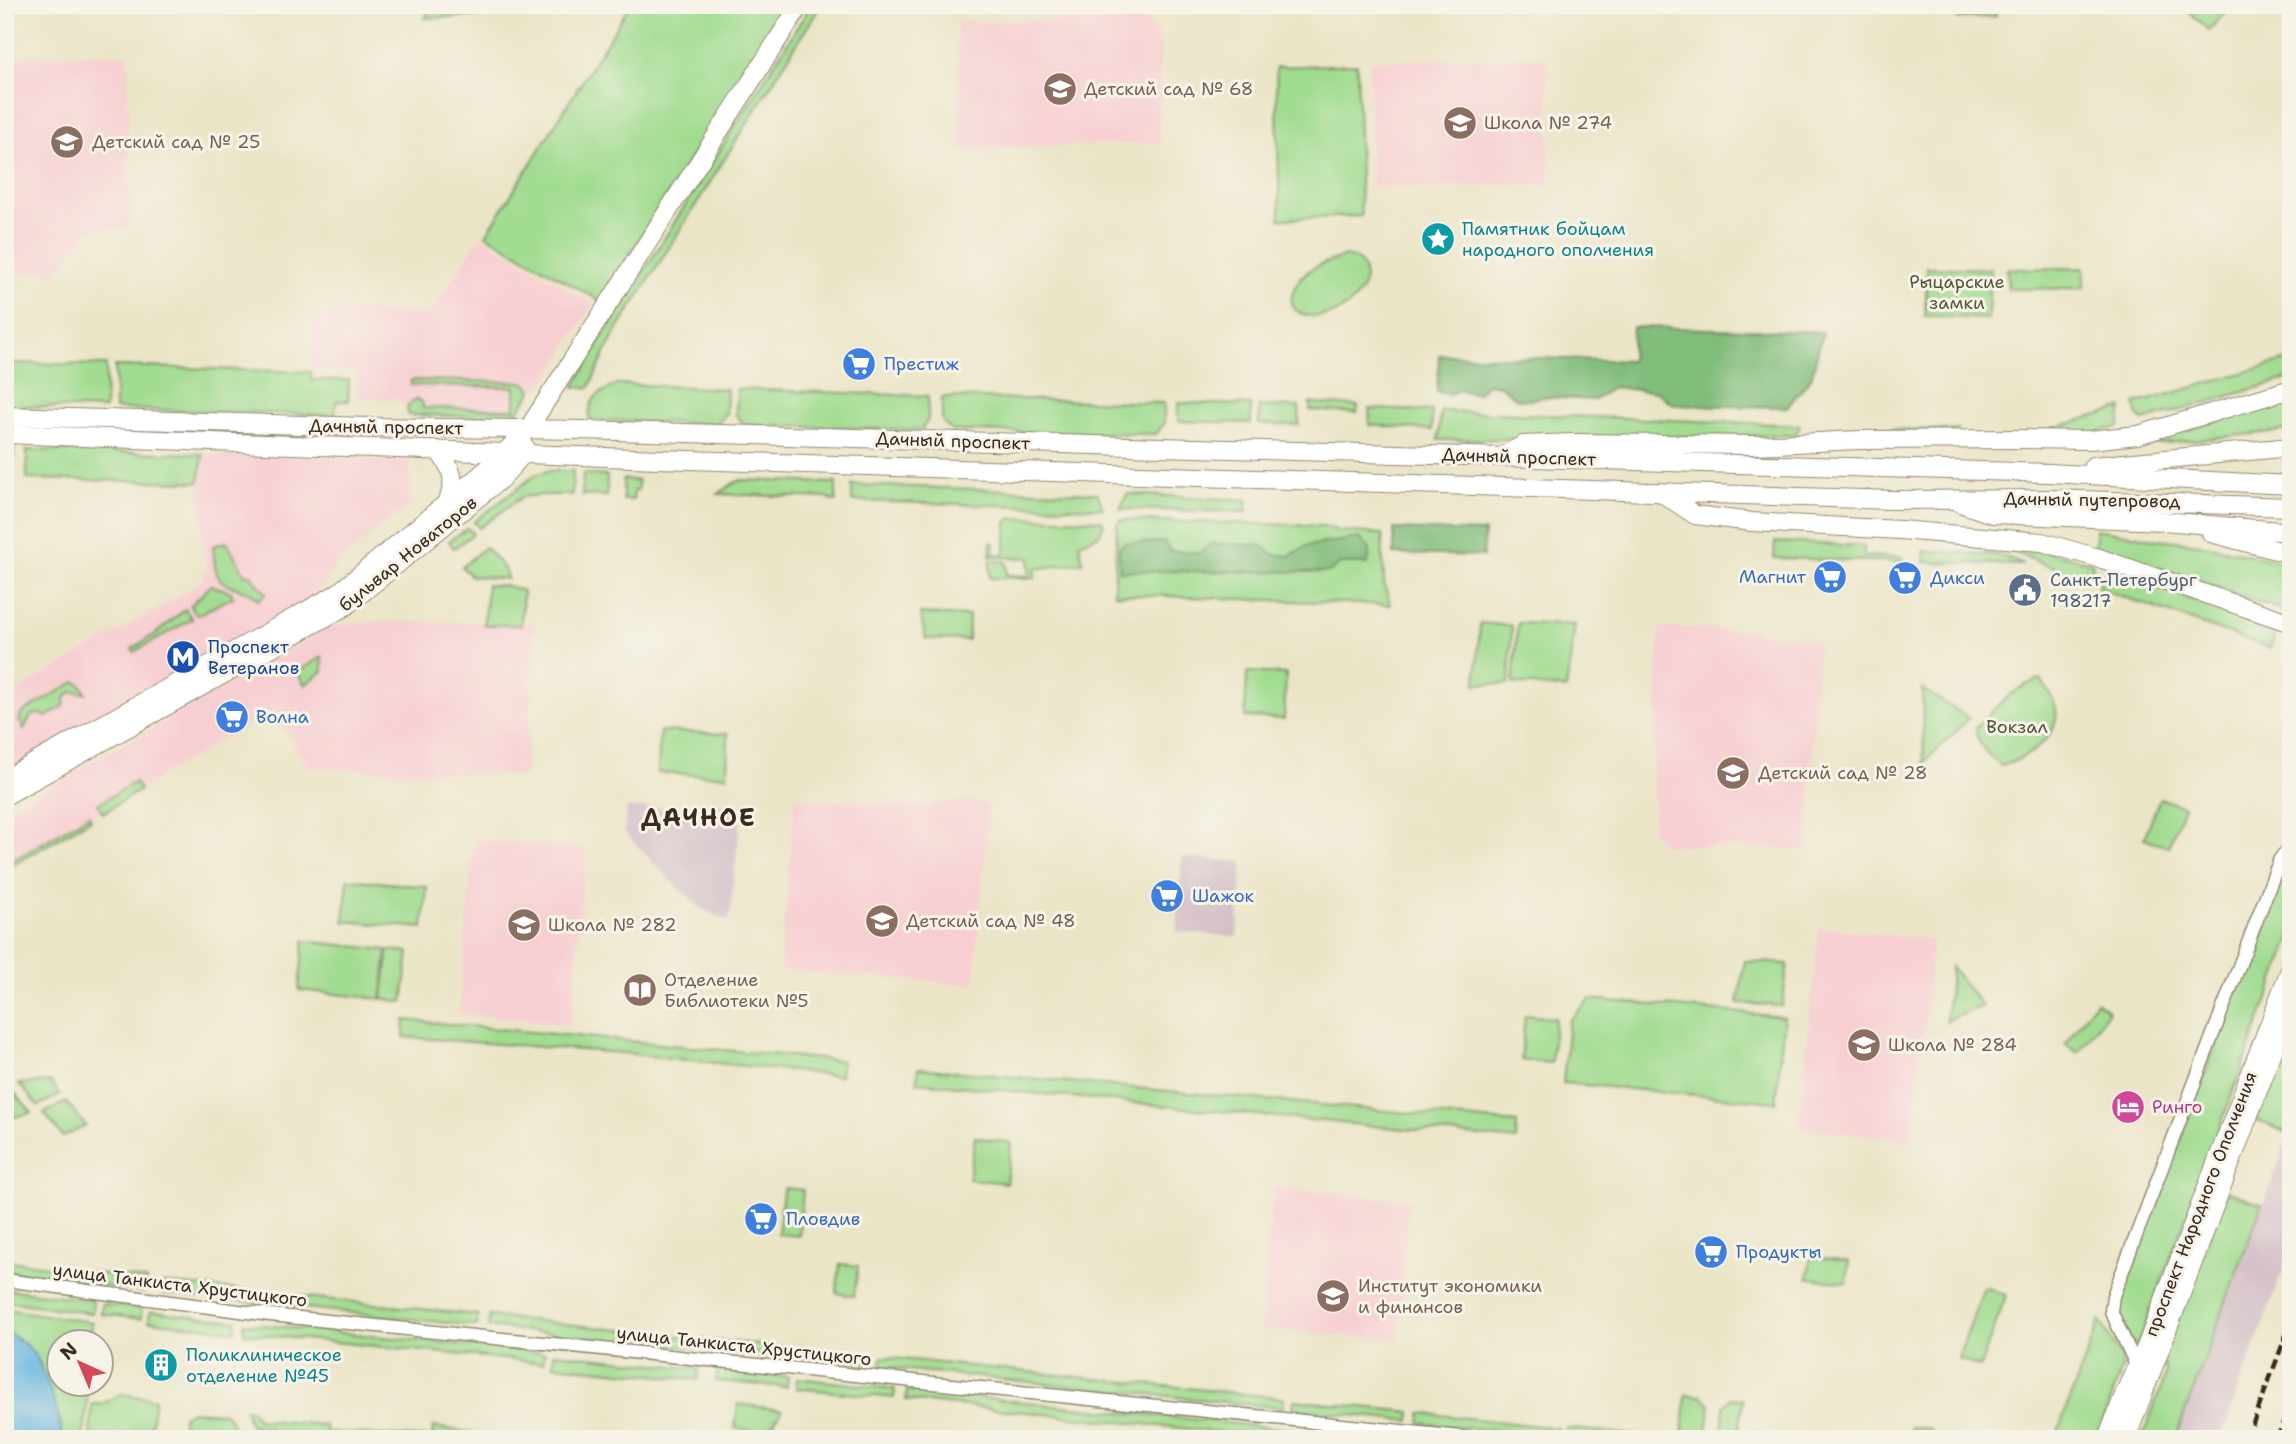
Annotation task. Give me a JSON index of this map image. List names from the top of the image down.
{
  "streets": {
    "main road": [
      "Дачный проспект",
      "Дачный путепровод",
      "бульвар Новаторов",
      "проспект Народного Ополчения"
    ],
    "street": ["улица Танкиста Хрустицкого"]
  },
  "crossings": [
    ["Дачный проспект", "Дачный путепровод"],
    ["Дачный проспект", "бульвар Новаторов"]
  ],
  "districts": ["ДАЧНОЕ"],
  "parks": ["Рыцарские замки", "Вокзал"],
  "places": {
    "school or university": [
      "Детский сад № 68",
      "Школа № 274",
      "Детский сад № 25",
      "Детский сад № 28",
      "Детский сад № 48",
      "Школа № 282",
      "Школа № 284",
      "Институт экономики и финансов"
    ],
    "place": ["Памятник бойцам народного ополчения"],
    "supermarket": [
      "Престиж",
      "Магнит",
      "Дикси",
      "Волна",
      "Шажок",
      "Пловдив",
      "Продукты"
    ],
    "public building": ["Санкт-Петербург 198217"],
    "metro station": ["Проспект Ветеранов"],
    "library": ["Отделение Библиотеки №5"],
    "hotel": ["Ринго"],
    "building": ["Поликлиническое отделение №45"]
  },
  "north": "top left"
}
